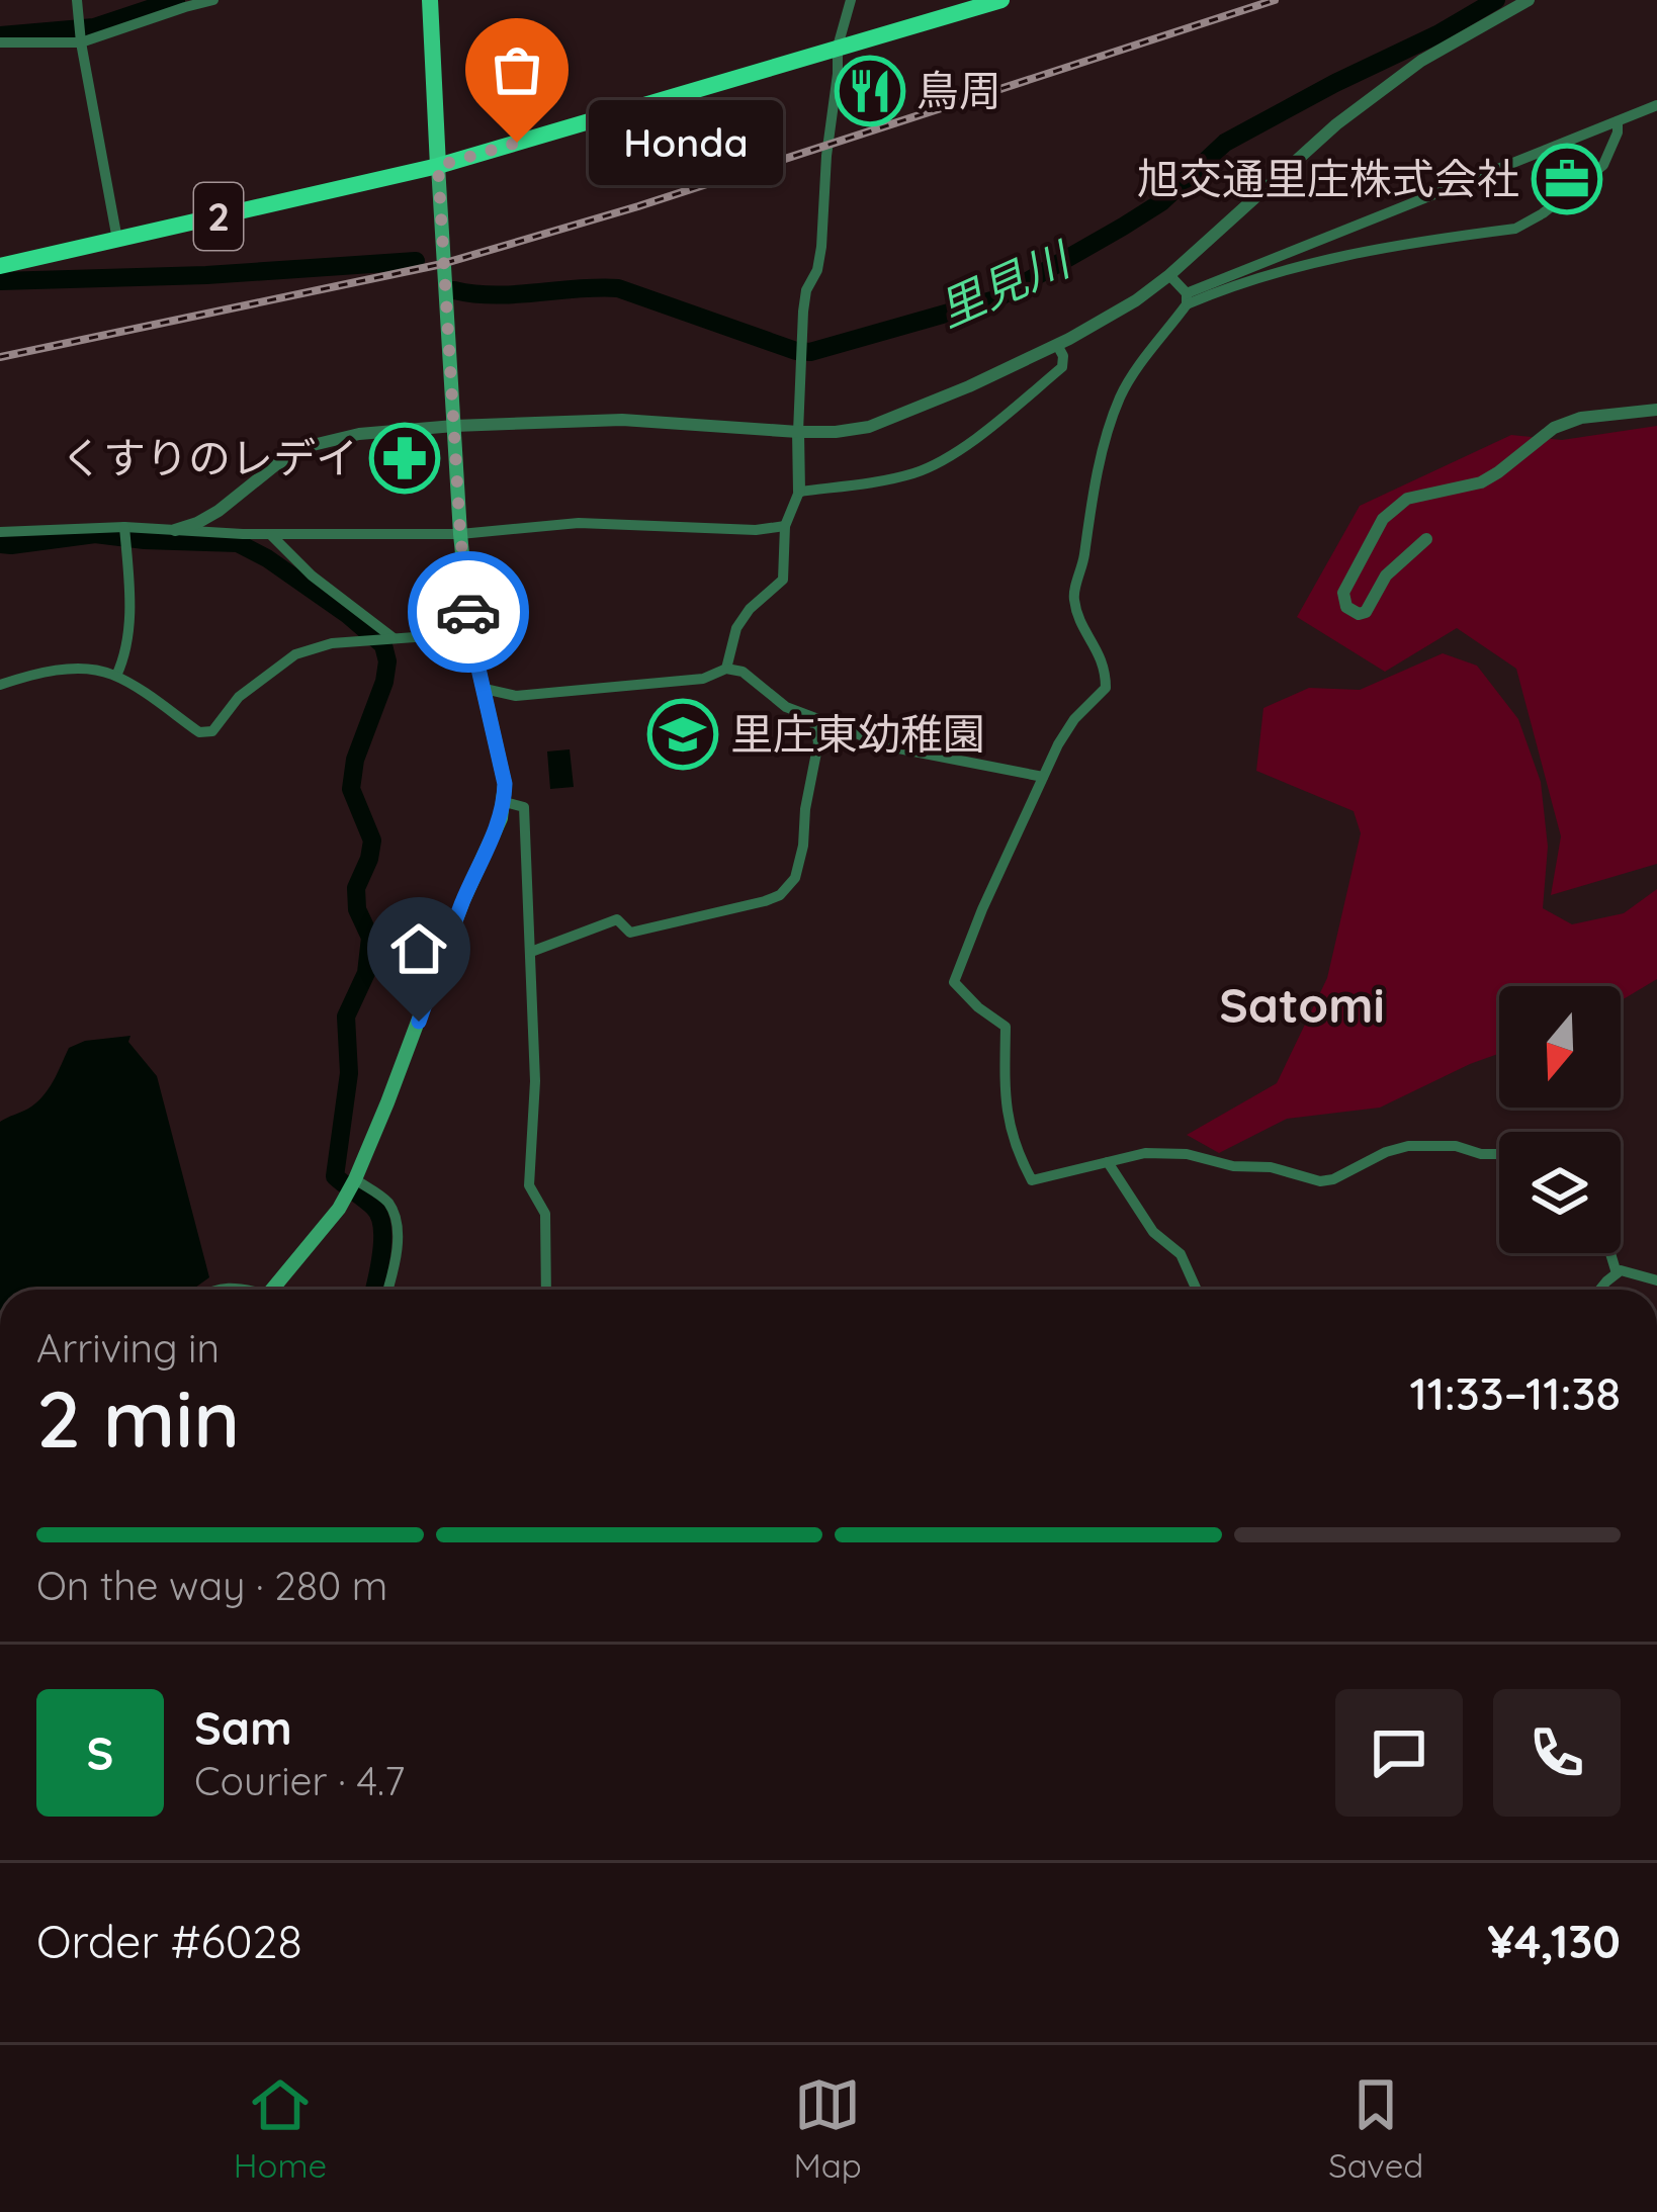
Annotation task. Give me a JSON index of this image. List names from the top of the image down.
{
  "streets": {
    "highway": ["2"]
  },
  "districts": ["Satomi"],
  "water": ["里見川"],
  "places": {
    "restaurant": ["鳥周"],
    "other": ["Honda"],
    "office": ["旭交通里庄株式会社"],
    "pharmacy": ["くすりのレデイ"],
    "school or university": ["里庄東幼稚園"]
  },
  "north": "bottom",
  "page": {
    "bubble": "Honda",
    "heading": ["2 min", "Arriving in", "11:33–11:38"],
    "panel": [
      "Sam",
      "Courier · 4.7",
      "Order #6028",
      "¥4,130"
    ],
    "bar": "On the way · 280 m",
    "round": "S",
    "tabs": ["Home", "Map", "Saved"]
  }
}
